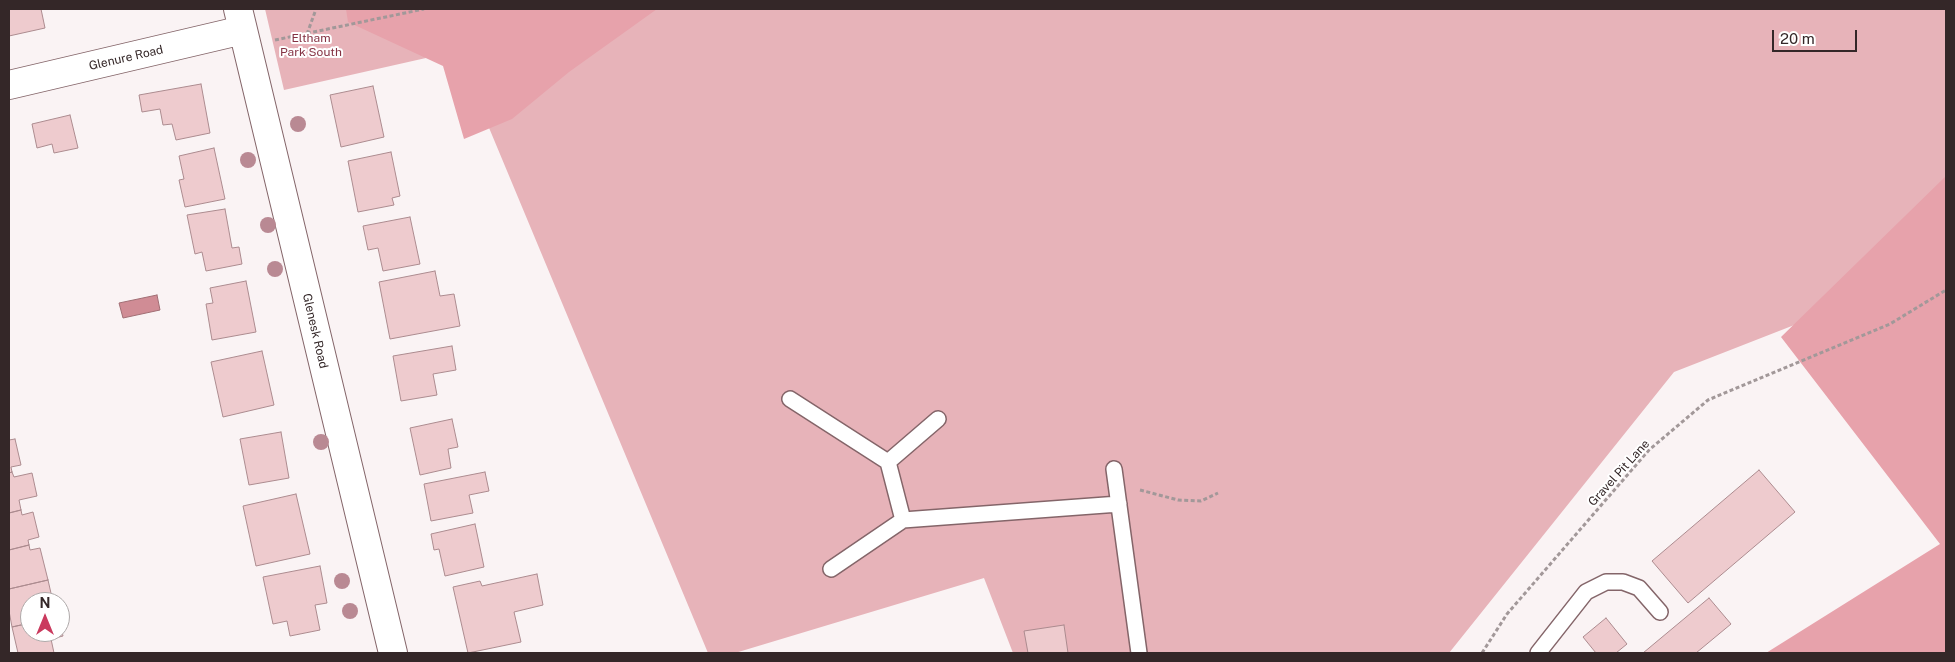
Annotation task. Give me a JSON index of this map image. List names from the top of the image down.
{
  "streets": {
    "street": ["Glenure Road", "Glenesk Road"],
    "path": ["Gravel Pit Lane"]
  },
  "crossings": [
    ["Glenure Road", "Glenesk Road"]
  ],
  "parks": ["Eltham Park South"],
  "scale_bar": "20 m",
  "north": "top"
}
